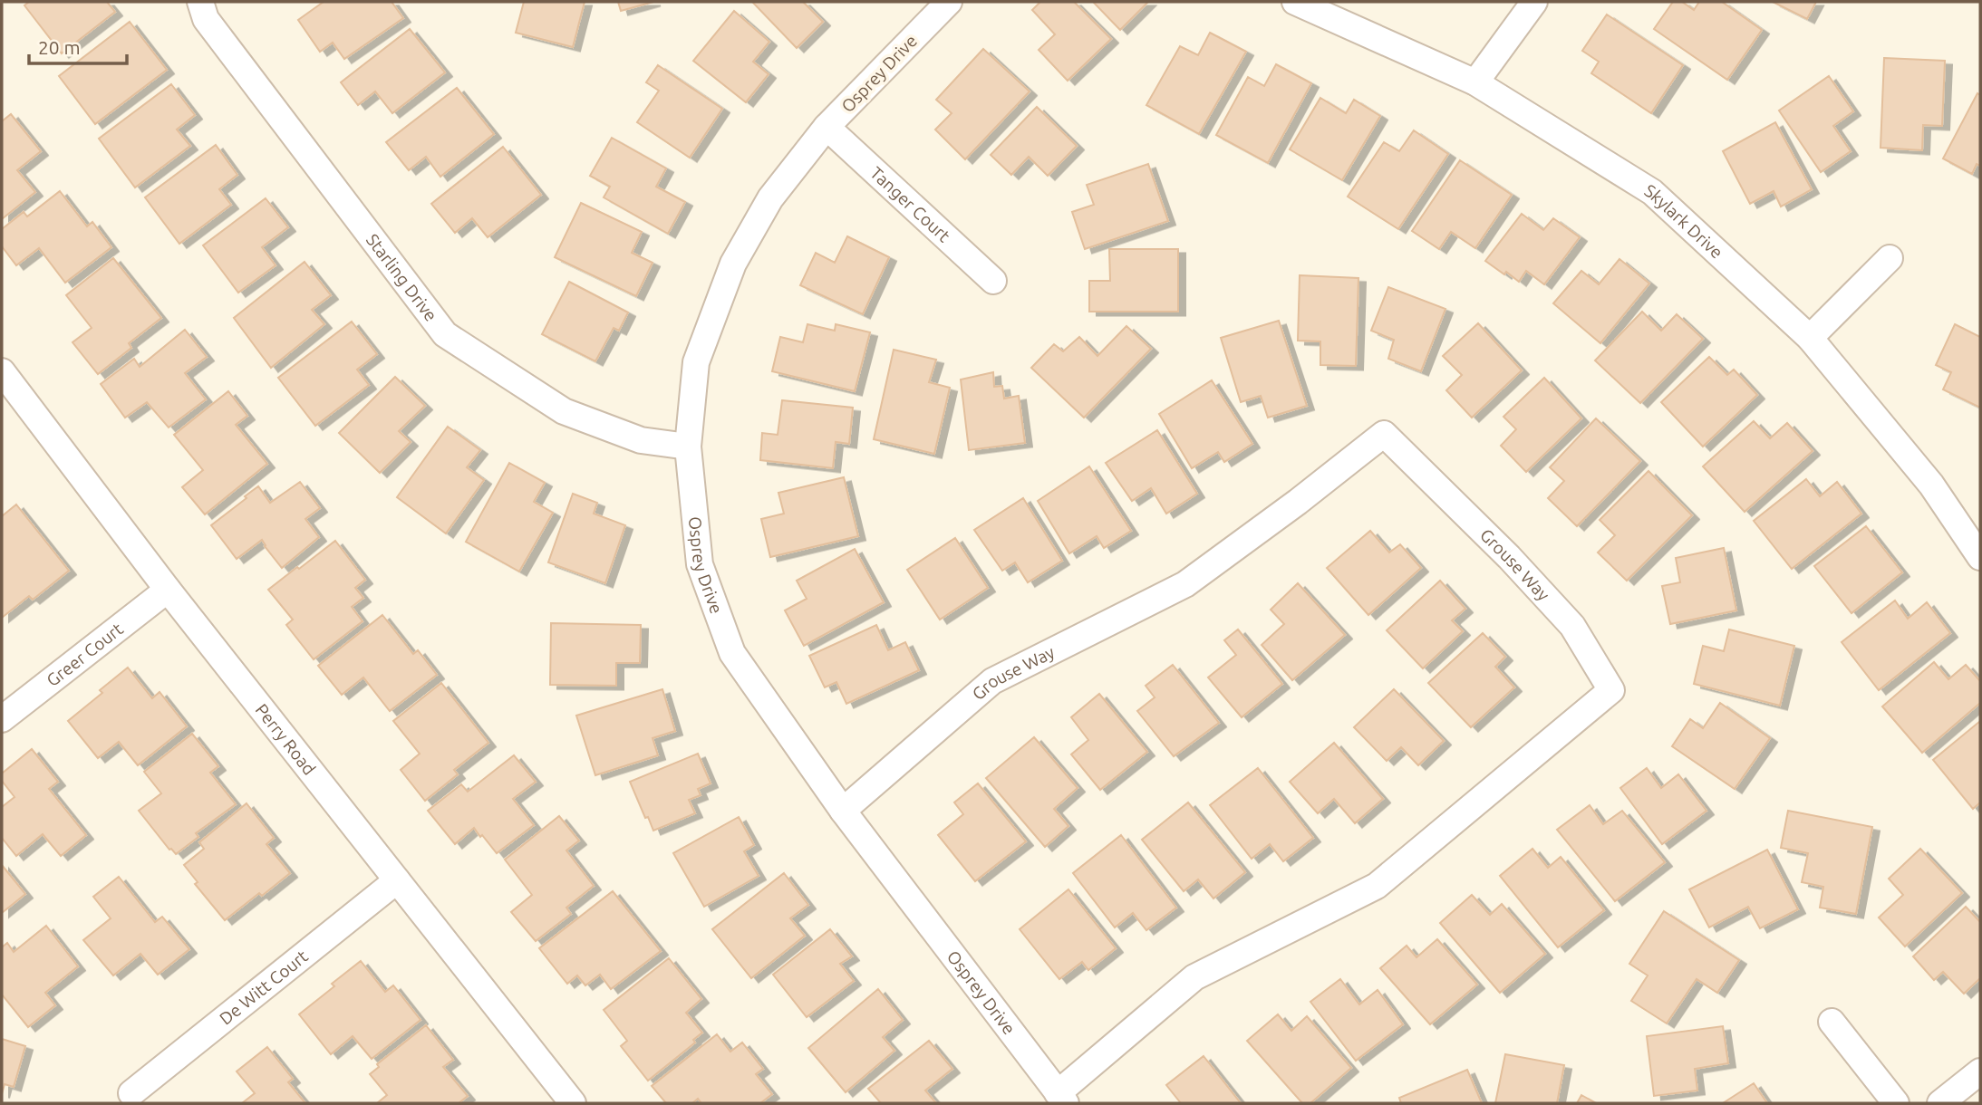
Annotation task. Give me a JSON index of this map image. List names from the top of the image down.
{
  "streets": {
    "street": [
      "Osprey Drive",
      "Tanger Court",
      "Skylark Drive",
      "Starling Drive",
      "Grouse Way",
      "Greer Court",
      "Perry Road",
      "De Witt Court"
    ]
  },
  "crossings": [
    ["Osprey Drive", "Tanger Court"],
    ["Osprey Drive", "Starling Drive"],
    ["Osprey Drive", "Grouse Way"],
    ["Greer Court", "Perry Road"],
    ["Perry Road", "De Witt Court"]
  ],
  "scale_bar": "20 m"
}
